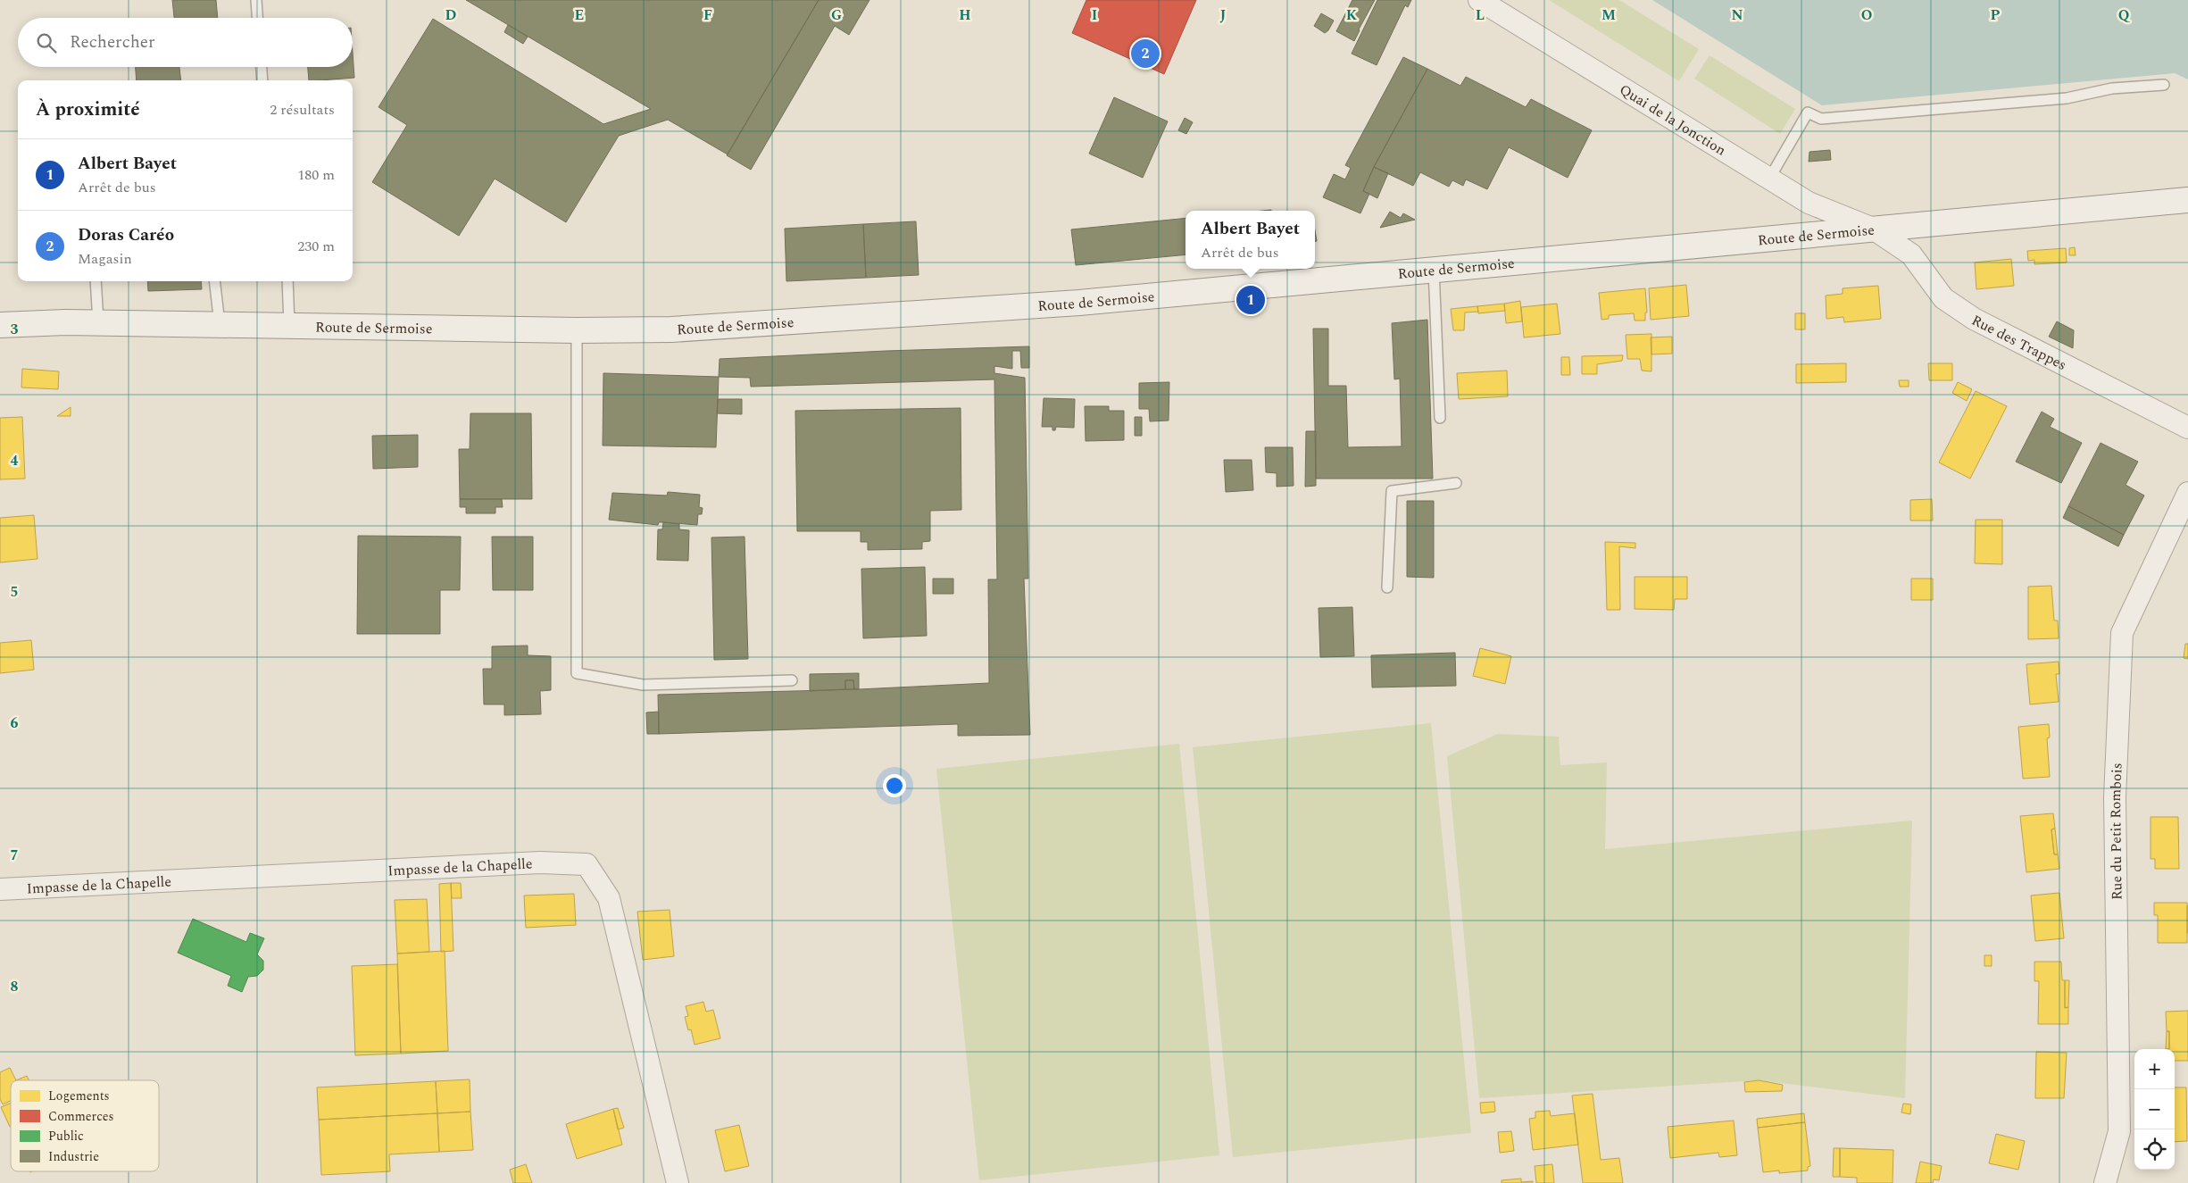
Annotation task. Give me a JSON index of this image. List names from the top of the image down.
{
  "streets": {
    "main road": ["Route de Sermoise"],
    "street": [
      "Quai de la Jonction",
      "Rue des Trappes",
      "Rue du Petit Rombois",
      "Impasse de la Chapelle"
    ]
  },
  "crossings": [
    ["Quai de la Jonction", "Route de Sermoise"],
    ["Quai de la Jonction", "Rue des Trappes"],
    ["Route de Sermoise", "Rue des Trappes"]
  ],
  "legend": [
    "Logements",
    "Commerces",
    "Public",
    "Industrie"
  ],
  "page": {
    "search": "Rechercher",
    "pins": ["2", "1"],
    "heading": ["À proximité", "2 résultats"],
    "list": [
      {
        "mark": "1",
        "name": "Albert Bayet",
        "note": "Arrêt de bus",
        "value": "180 m"
      },
      {
        "mark": "2",
        "name": "Doras Caréo",
        "note": "Magasin",
        "value": "230 m"
      }
    ],
    "popup": ["Albert Bayet", "Arrêt de bus"],
    "map_buttons": ["+", "−"]
  },
  "grid": {
    "columns": [
      "D",
      "E",
      "F",
      "G",
      "H",
      "I",
      "J",
      "K",
      "L",
      "M",
      "N",
      "O",
      "P",
      "Q"
    ],
    "rows": [
      "3",
      "4",
      "5",
      "6",
      "7",
      "8"
    ]
  }
}
